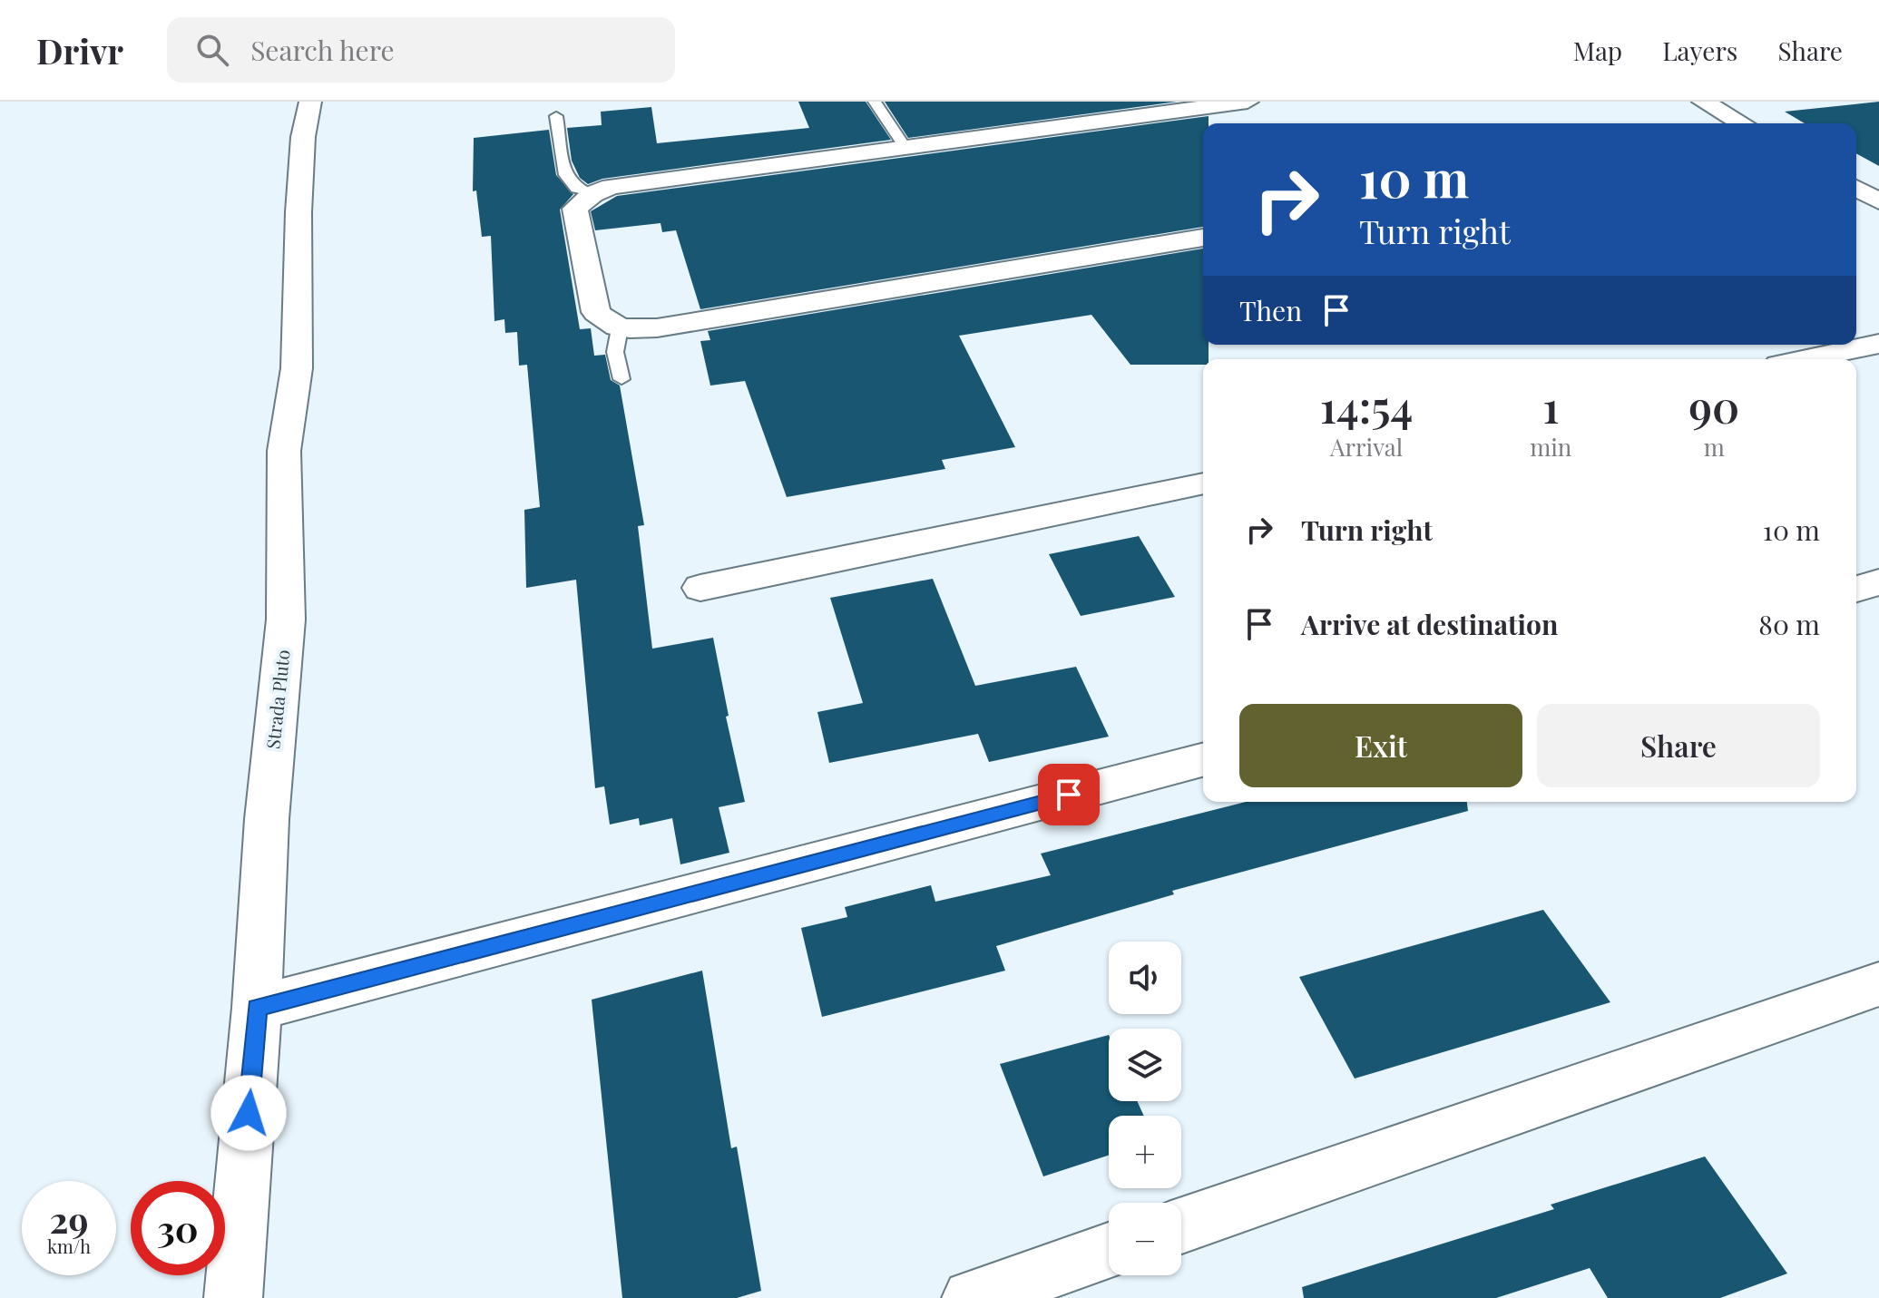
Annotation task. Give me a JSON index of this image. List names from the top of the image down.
{
  "streets": {
    "street": ["Strada Pluto"]
  },
  "page": {
    "header": "Drivr",
    "search": "Search here",
    "nav": ["Map", "Layers", "Share"],
    "turn": ["10 m", "Turn right"],
    "then": "Then",
    "eta": [
      "14:54",
      "Arrival",
      "1",
      "min",
      "90",
      "m"
    ],
    "list": [
      {
        "name": "Turn right",
        "value": "10 m"
      },
      {
        "name": "Arrive at destination",
        "value": "80 m"
      }
    ],
    "buttons": ["Exit", "Share"],
    "map_buttons": ["+", "−"],
    "speed": "29 km/h",
    "limit": "30"
  }
}
